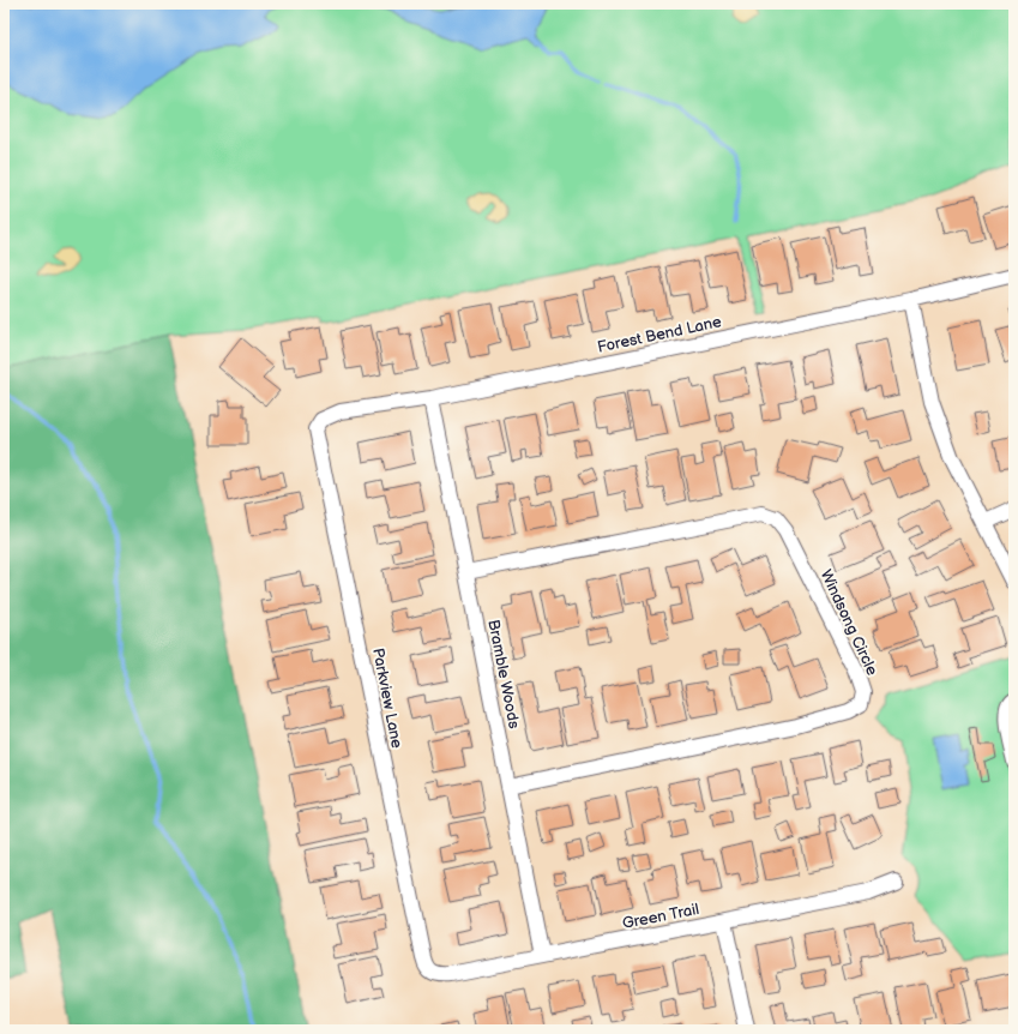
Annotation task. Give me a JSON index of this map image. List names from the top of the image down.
{
  "streets": {
    "street": [
      "Forest Bend Lane",
      "Windsong Circle",
      "Bramble Woods",
      "Parkview Lane",
      "Green Trail"
    ]
  },
  "crossings": [
    ["Forest Bend Lane", "Bramble Woods"],
    ["Forest Bend Lane", "Parkview Lane"],
    ["Windsong Circle", "Bramble Woods"],
    ["Bramble Woods", "Green Trail"],
    ["Parkview Lane", "Green Trail"]
  ]
}
